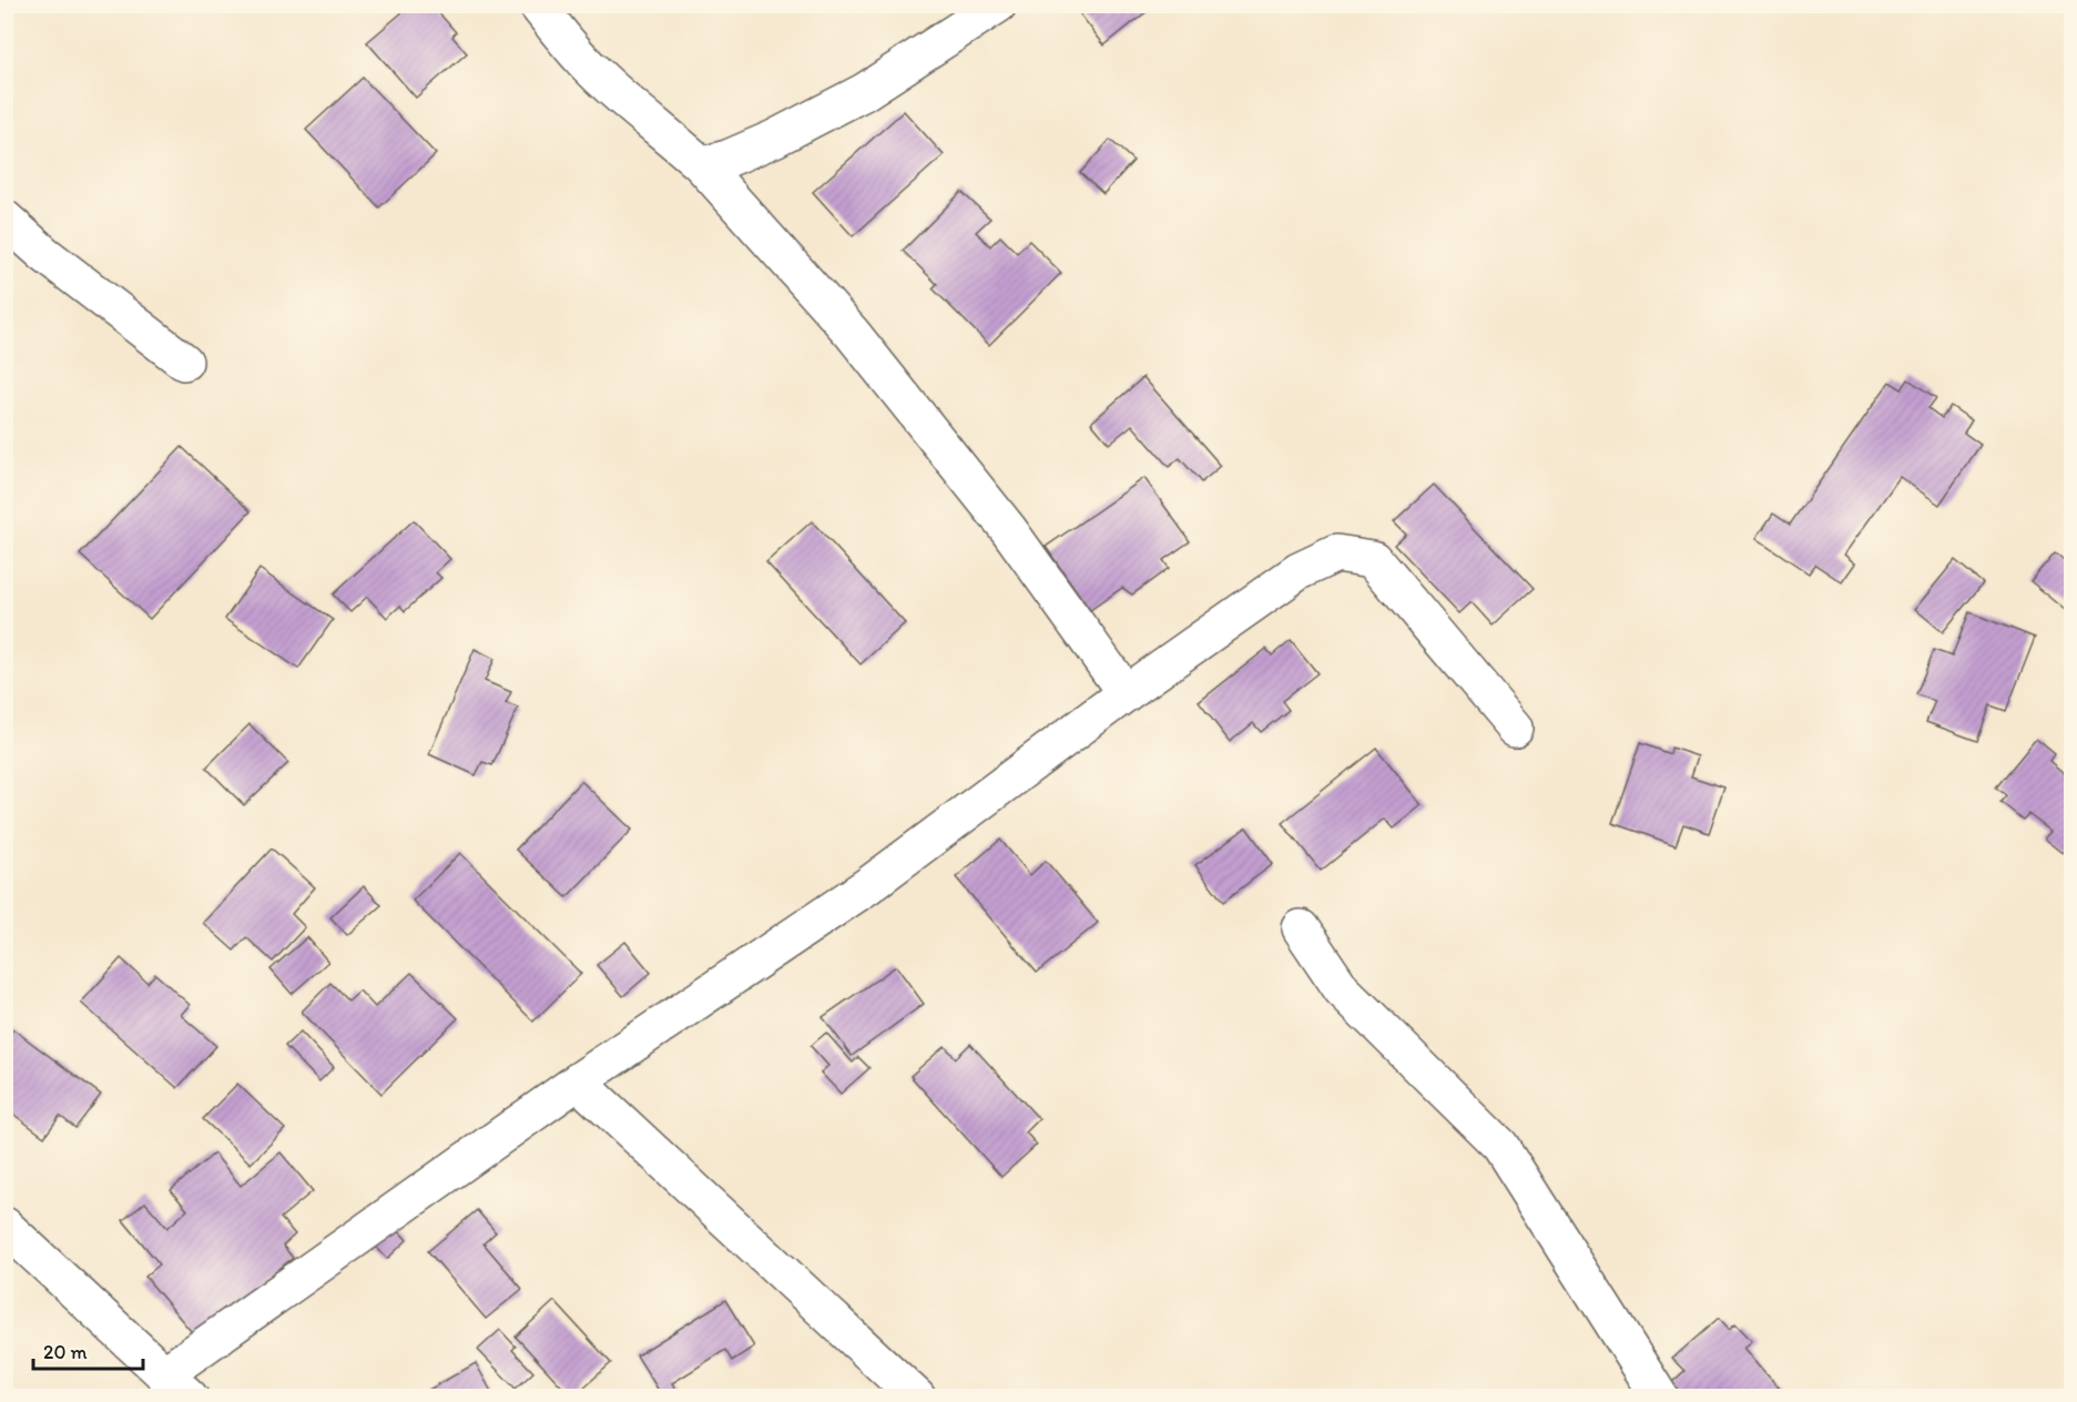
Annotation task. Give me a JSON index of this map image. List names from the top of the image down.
{
  "scale_bar": "20 m"
}
